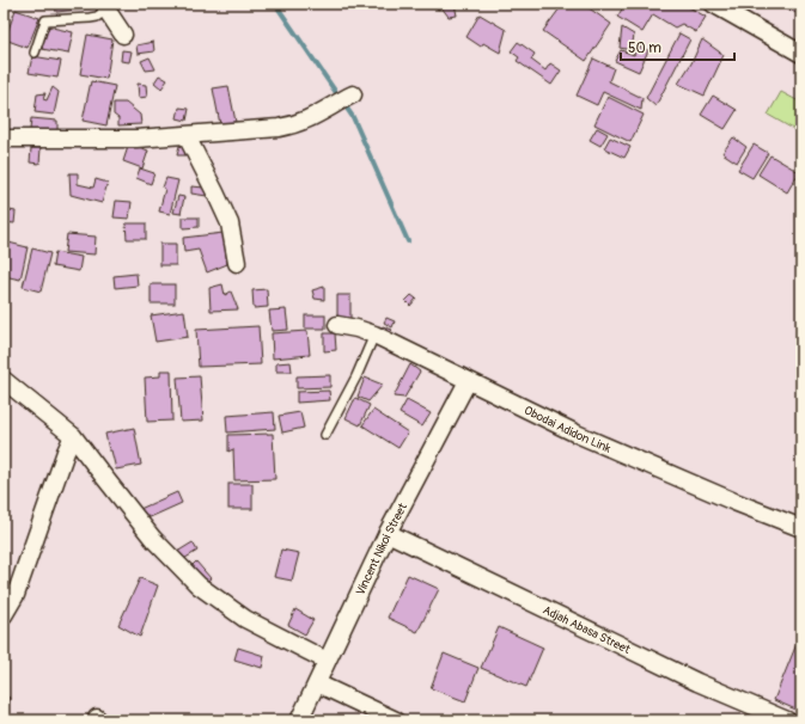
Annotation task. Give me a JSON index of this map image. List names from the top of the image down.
{
  "streets": {
    "street": ["Obodai Adidon Link", "Vincent Nikoi Street", "Adjah Abasa Street"]
  },
  "crossings": [
    ["Obodai Adidon Link", "Vincent Nikoi Street"],
    ["Vincent Nikoi Street", "Adjah Abasa Street"]
  ],
  "scale_bar": "50 m"
}
